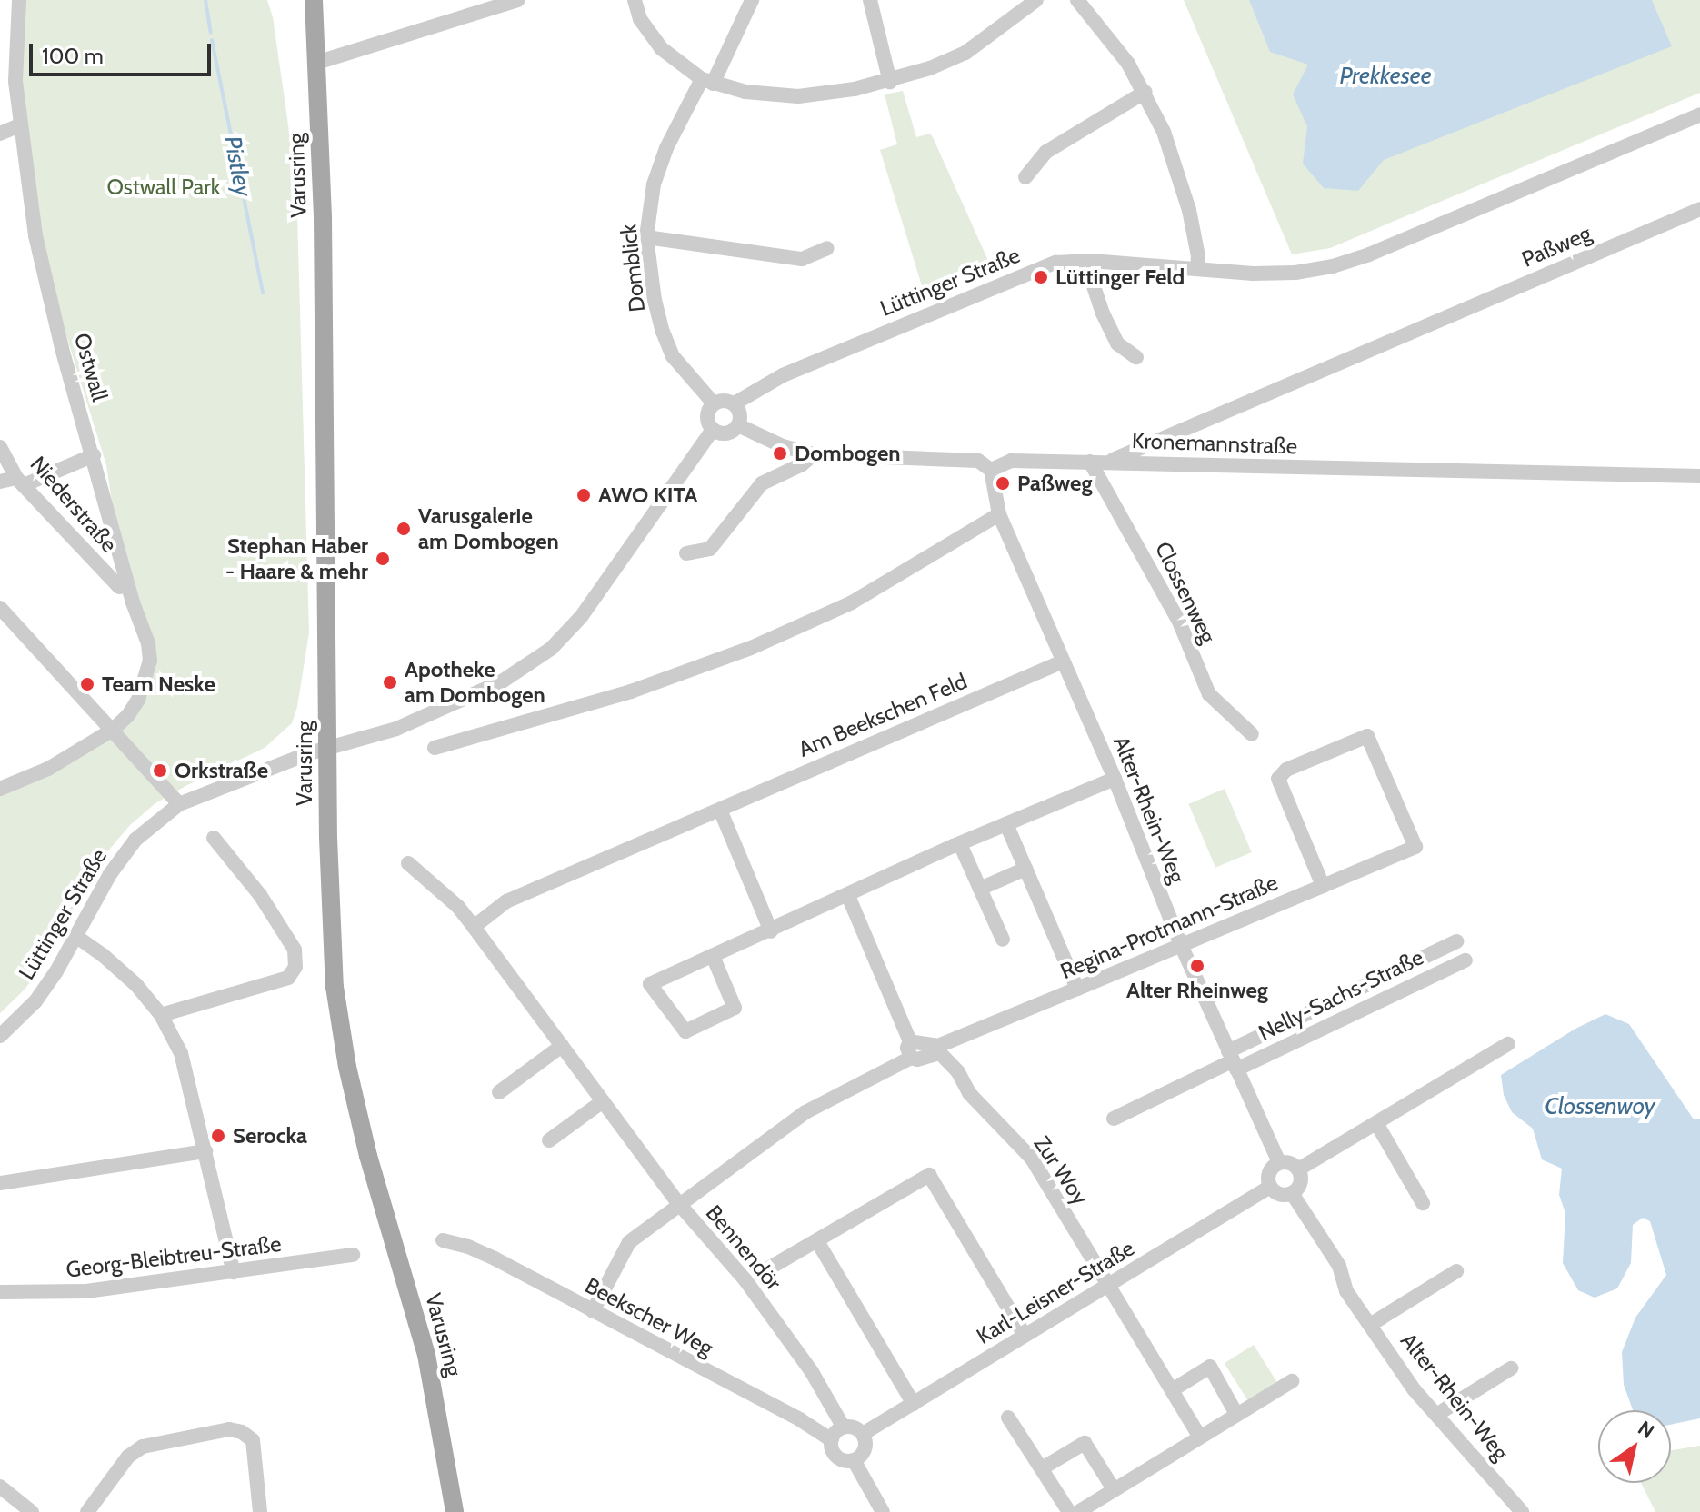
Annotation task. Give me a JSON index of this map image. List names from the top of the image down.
{
  "streets": {
    "main road": ["Varusring"],
    "street": [
      "Paßweg",
      "Domblick",
      "Lüttinger Straße",
      "Ostwall",
      "Kronemannstraße",
      "Niederstraße",
      "Clossenweg",
      "Am Beekschen Feld",
      "Alter-Rhein-Weg",
      "Regina-Protmann-Straße",
      "Nelly-Sachs-Straße",
      "Zur Woy",
      "Bennendör",
      "Georg-Bleibtreu-Straße",
      "Karl-Leisner-Straße",
      "Beekscher Weg"
    ]
  },
  "crossings": [
    ["Varusring", "Lüttinger Straße"],
    ["Paßweg", "Kronemannstraße"],
    ["Domblick", "Lüttinger Straße"],
    ["Kronemannstraße", "Clossenweg"],
    ["Kronemannstraße", "Alter-Rhein-Weg"],
    ["Am Beekschen Feld", "Alter-Rhein-Weg"],
    ["Am Beekschen Feld", "Bennendör"],
    ["Alter-Rhein-Weg", "Regina-Protmann-Straße"],
    ["Alter-Rhein-Weg", "Nelly-Sachs-Straße"],
    ["Alter-Rhein-Weg", "Karl-Leisner-Straße"],
    ["Regina-Protmann-Straße", "Zur Woy"],
    ["Regina-Protmann-Straße", "Bennendör"],
    ["Regina-Protmann-Straße", "Beekscher Weg"],
    ["Zur Woy", "Karl-Leisner-Straße"],
    ["Bennendör", "Karl-Leisner-Straße"],
    ["Bennendör", "Beekscher Weg"],
    ["Karl-Leisner-Straße", "Beekscher Weg"]
  ],
  "water": ["Prekkesee", "Pistley", "Clossenwoy"],
  "parks": ["Ostwall Park"],
  "places": [
    "Lüttinger Feld",
    "Dombogen",
    "Paßweg",
    "AWO KITA",
    "Varusgalerie am Dombogen",
    "Stephan Haber - Haare & mehr",
    "Apotheke am Dombogen",
    "Team Neske",
    "Orkstraße",
    "Alter Rheinweg",
    "Serocka"
  ],
  "scale_bar": "100 m",
  "north": "top right"
}
